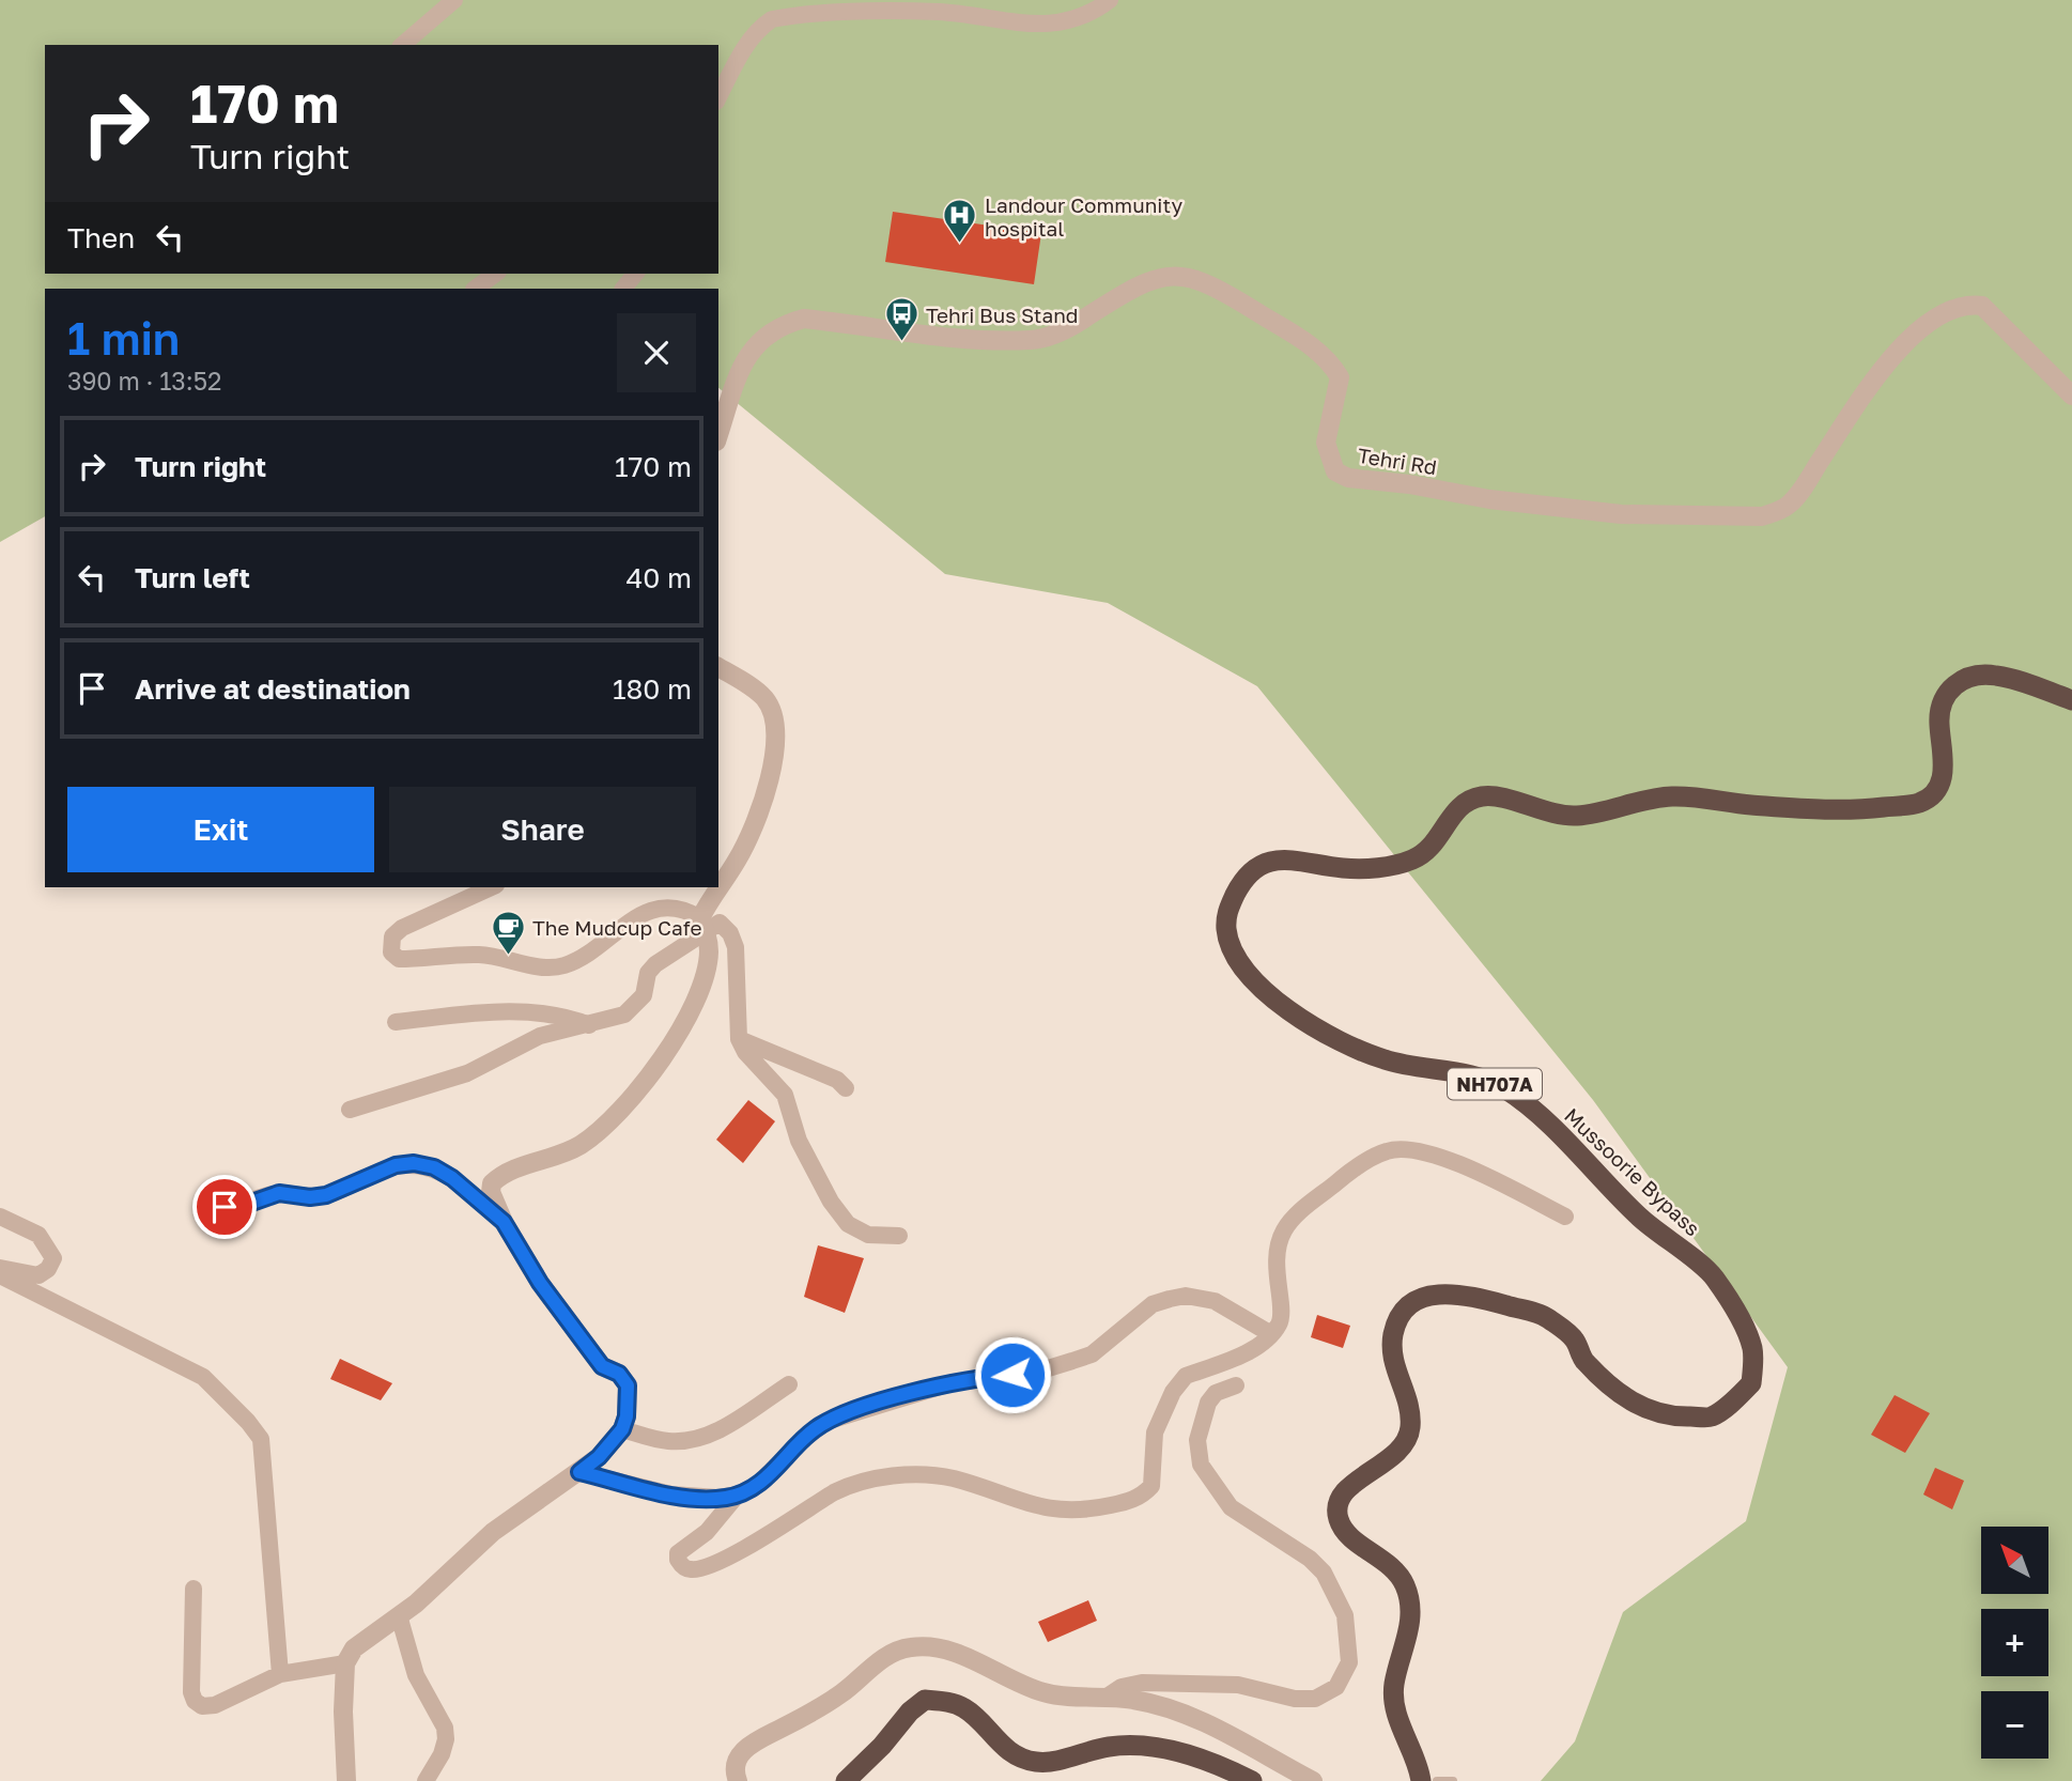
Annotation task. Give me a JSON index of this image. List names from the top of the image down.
{
  "streets": {
    "highway": ["NH707A", "Mussoorie Bypass"],
    "street": ["Tehri Rd"]
  },
  "places": {
    "hospital": ["Landour Community hospital"],
    "bus stop": ["Tehri Bus Stand"],
    "cafe": ["The Mudcup Cafe"]
  },
  "north": "top left",
  "page": {
    "turn": ["170 m", "Turn right"],
    "then": "Then",
    "heading": ["1 min", "390 m · 13:52"],
    "list": [
      {
        "name": "Turn right",
        "value": "170 m"
      },
      {
        "name": "Turn left",
        "value": "40 m"
      },
      {
        "name": "Arrive at destination",
        "value": "180 m"
      }
    ],
    "buttons": ["Exit", "Share"],
    "map_buttons": ["+", "−"]
  }
}
